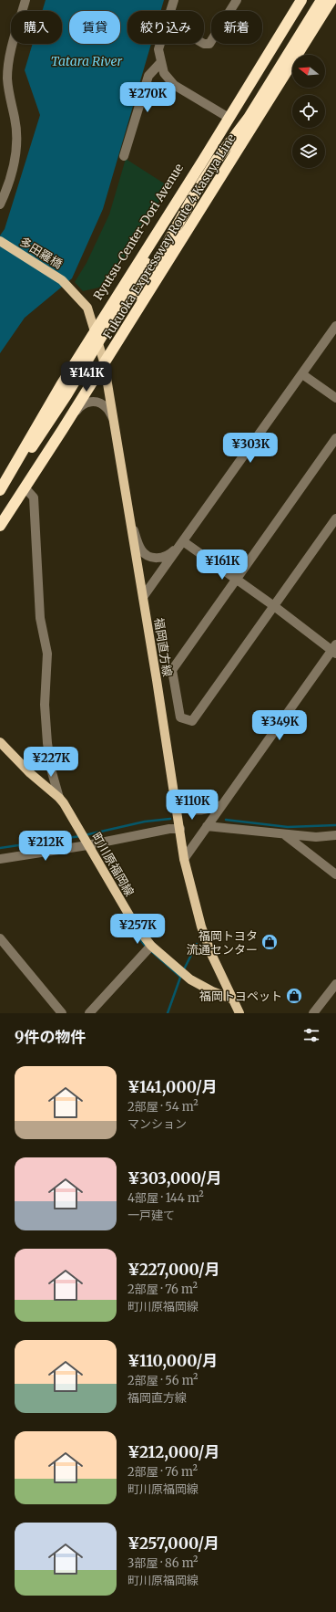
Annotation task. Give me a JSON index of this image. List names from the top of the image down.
{
  "streets": {
    "highway": ["Ryutsu-Center-Dori Avenue", "Fukuoka Expressway Route 4 Kasuya Line"],
    "main road": ["多田羅橋", "福岡直方線", "町川原福岡線"]
  },
  "crossings": [
    ["Ryutsu-Center-Dori Avenue", "福岡直方線"],
    ["多田羅橋", "福岡直方線"],
    ["福岡直方線", "町川原福岡線"]
  ],
  "water": ["Tatara River"],
  "places": {
    "shop": ["福岡トヨタ 流通センター", "福岡トヨペット"]
  },
  "north": "left",
  "page": {
    "chip": [
      "購入",
      "賃貸",
      "絞り込み",
      "新着"
    ],
    "price": [
      "¥270K",
      "¥141K",
      "¥303K",
      "¥161K",
      "¥349K",
      "¥227K",
      "¥110K",
      "¥212K",
      "¥257K"
    ],
    "heading": "9件の物件",
    "list": [
      {
        "name": "¥141,000/月",
        "note": "2部屋 · 54 m² · マンション"
      },
      {
        "name": "¥303,000/月",
        "note": "4部屋 · 144 m² · 一戸建て"
      },
      {
        "name": "¥227,000/月",
        "note": "2部屋 · 76 m² · 町川原福岡線"
      },
      {
        "name": "¥110,000/月",
        "note": "2部屋 · 56 m² · 福岡直方線"
      },
      {
        "name": "¥212,000/月",
        "note": "2部屋 · 76 m² · 町川原福岡線"
      },
      {
        "name": "¥257,000/月",
        "note": "3部屋 · 86 m² · 町川原福岡線"
      }
    ]
  }
}
